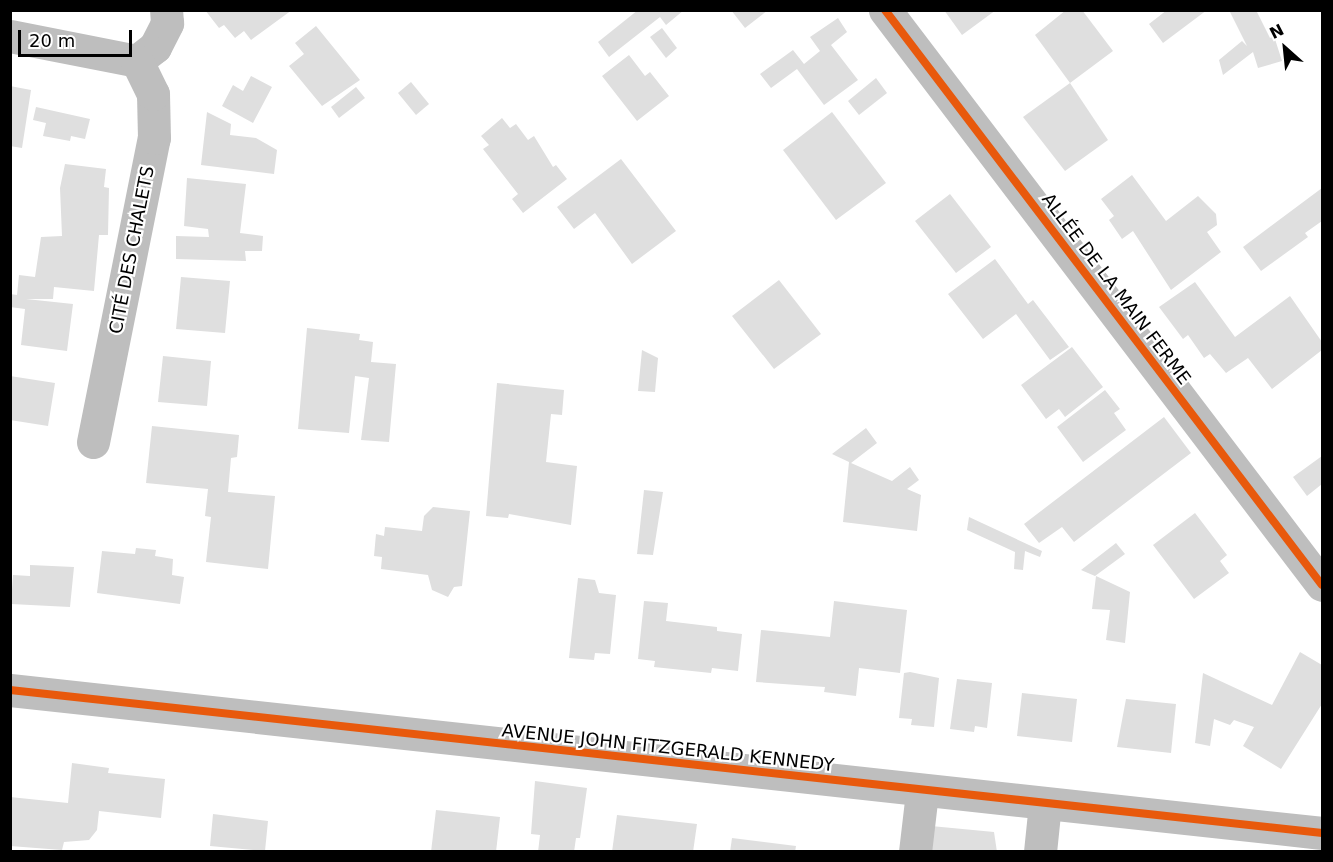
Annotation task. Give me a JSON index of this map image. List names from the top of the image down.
{
  "streets": {
    "street": ["CITÉ DES CHALETS", "ALLÉE DE LA MAIN FERME", "AVENUE JOHN FITZGERALD KENNEDY"]
  },
  "scale_bar": "20 m",
  "north": "top left"
}
